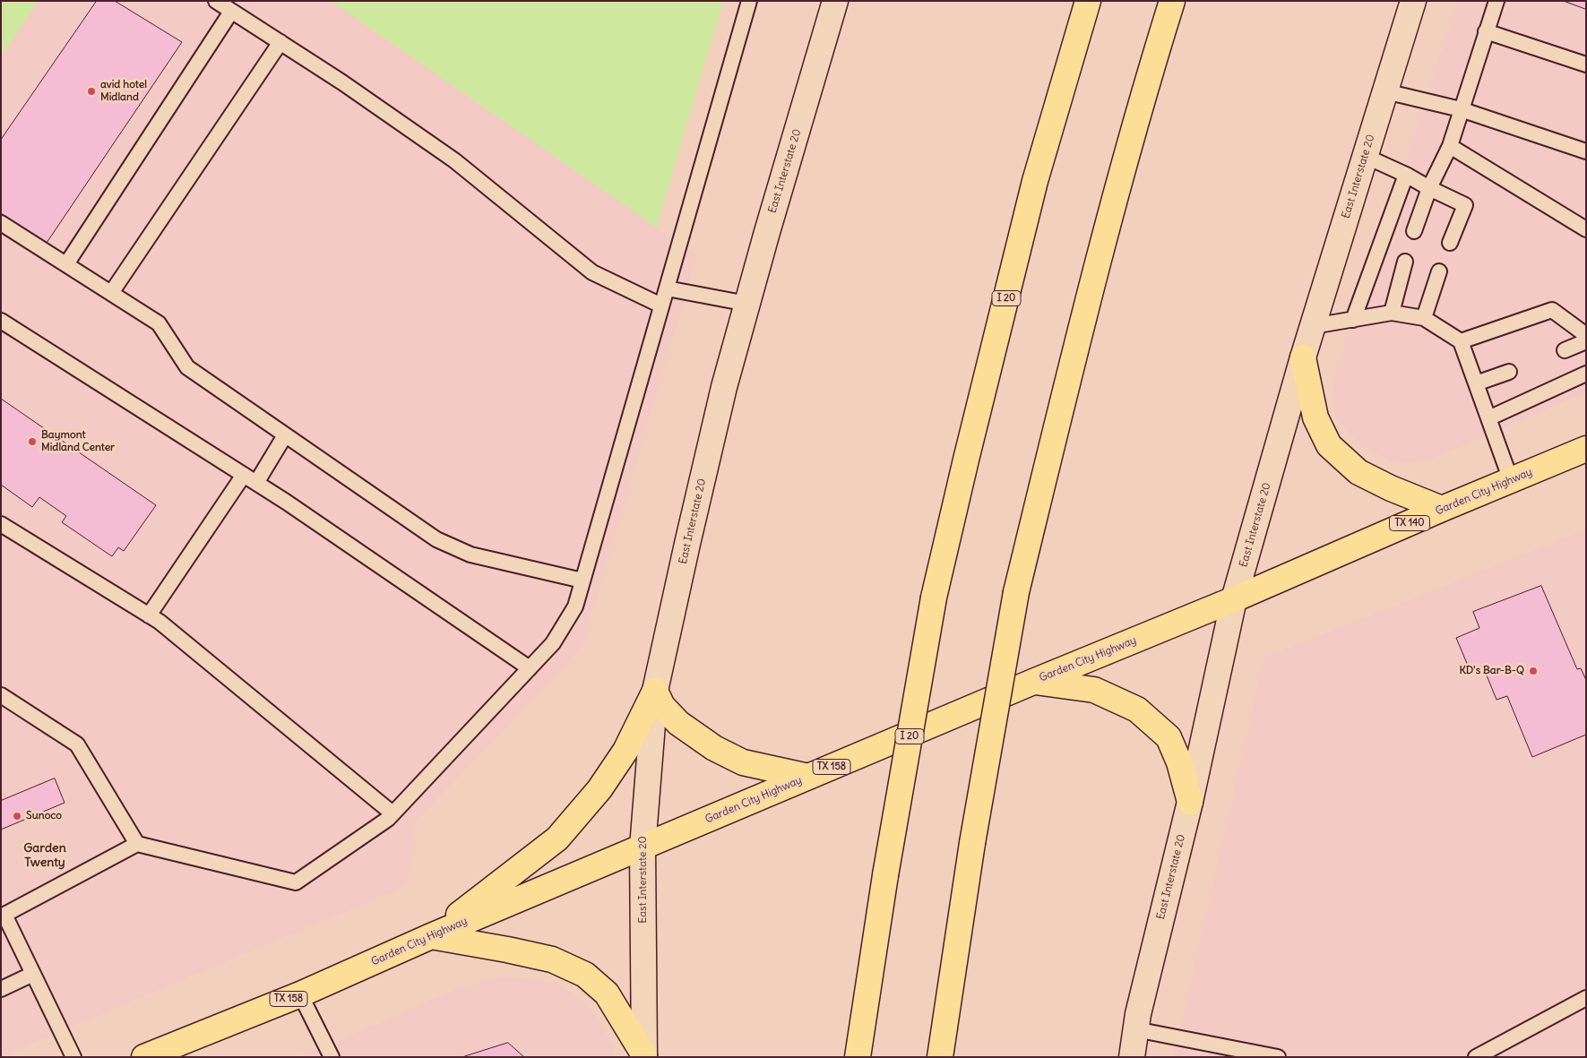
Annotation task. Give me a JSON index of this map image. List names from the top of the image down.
{
  "streets": {
    "main road": [
      "East Interstate 20",
      "I 20",
      "Garden City Highway",
      "TX 140",
      "TX 158"
    ]
  },
  "crossings": [
    ["East Interstate 20", "Garden City Highway"]
  ],
  "districts": ["Garden Twenty"],
  "places": [
    "avid hotel Midland",
    "Baymont Midland Center",
    "KD's Bar-B-Q",
    "Sunoco"
  ]
}
